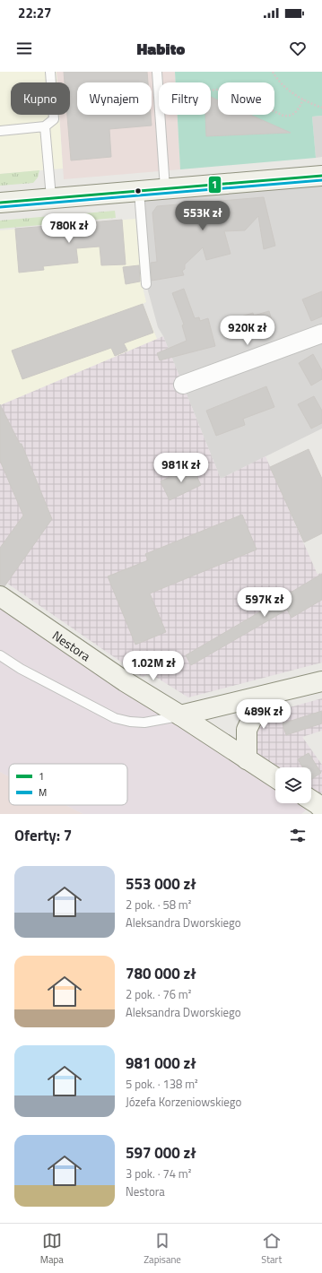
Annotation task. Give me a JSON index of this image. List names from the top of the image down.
{
  "streets": {
    "street": ["Nestora"]
  },
  "lines": ["transit line 1", "transit line M"],
  "legend": ["1", "M"],
  "page": {
    "status": "22:27",
    "header": "Habito",
    "chip": [
      "Kupno",
      "Wynajem",
      "Filtry",
      "Nowe"
    ],
    "price": [
      "553K zł",
      "780K zł",
      "920K zł",
      "981K zł",
      "597K zł",
      "1.02M zł",
      "489K zł"
    ],
    "heading": "Oferty: 7",
    "list": [
      {
        "name": "553 000 zł",
        "note": "2 pok. · 58 m² · Aleksandra Dworskiego"
      },
      {
        "name": "780 000 zł",
        "note": "2 pok. · 76 m² · Aleksandra Dworskiego"
      },
      {
        "name": "981 000 zł",
        "note": "5 pok. · 138 m² · Józefa Korzeniowskiego"
      },
      {
        "name": "597 000 zł",
        "note": "3 pok. · 74 m² · Nestora"
      }
    ],
    "tabs": ["Mapa", "Zapisane", "Start"]
  }
}
